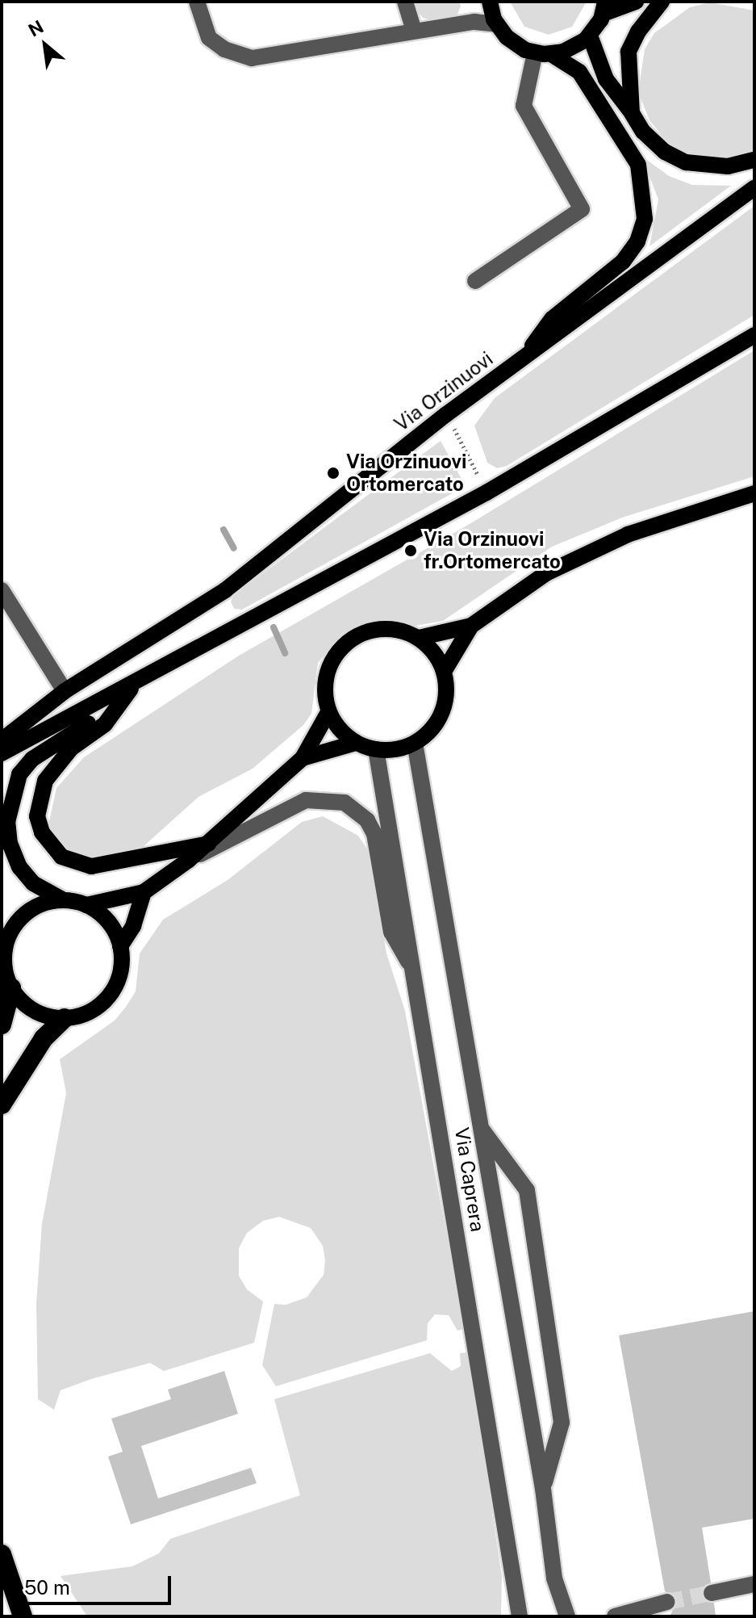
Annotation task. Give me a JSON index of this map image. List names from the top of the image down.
{
  "streets": {
    "main road": ["Via Orzinuovi"],
    "street": ["Via Caprera"]
  },
  "places": ["Via Orzinuovi Ortomercato", "Via Orzinuovi fr.Ortomercato"],
  "scale_bar": "50 m",
  "north": "top left"
}
